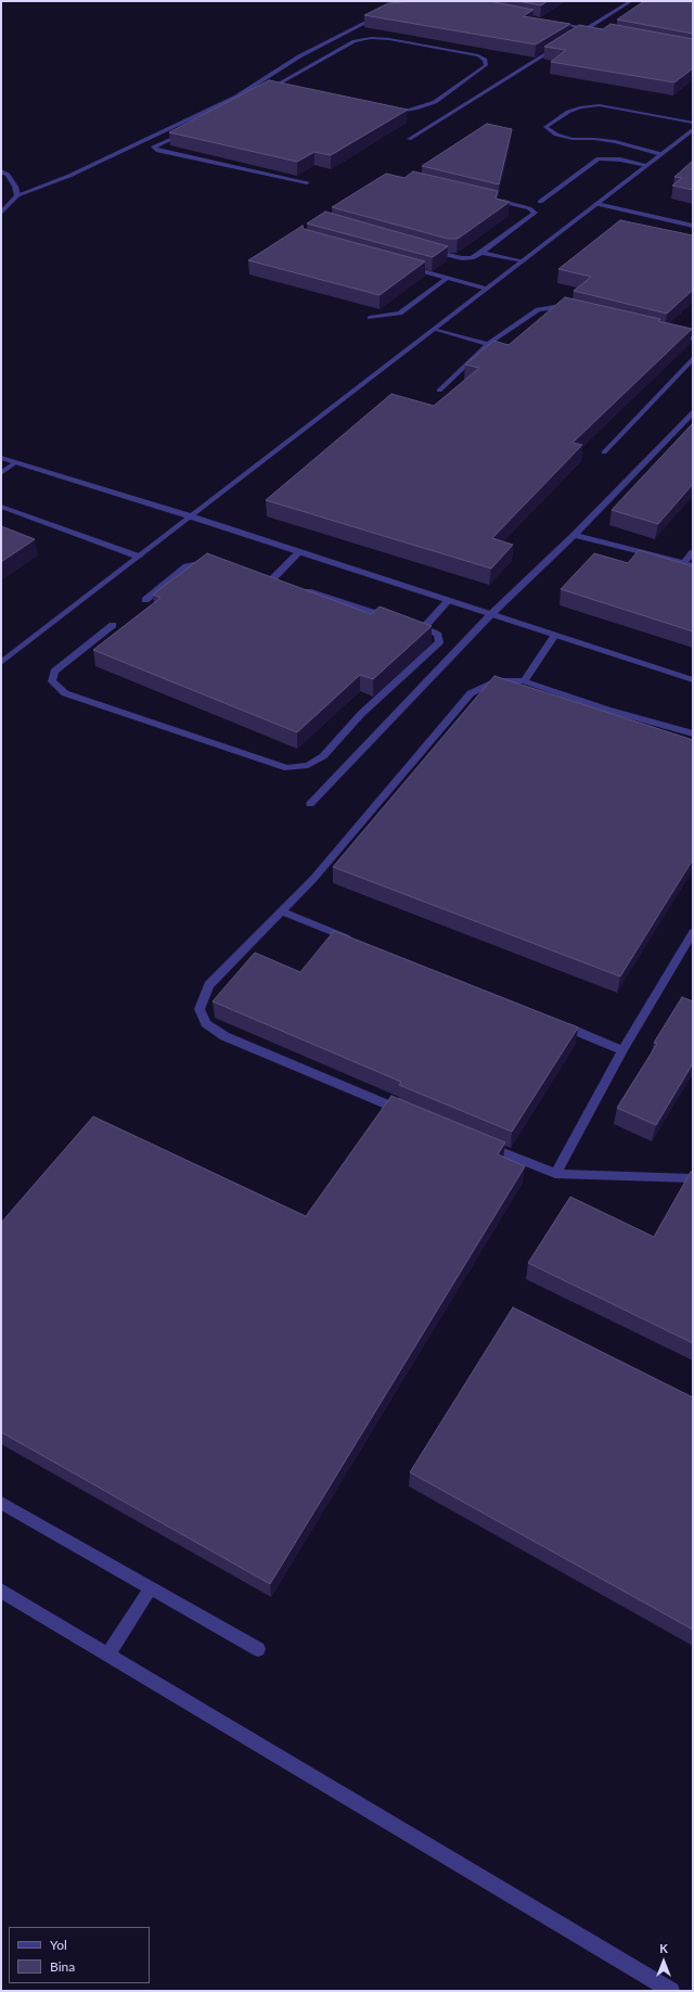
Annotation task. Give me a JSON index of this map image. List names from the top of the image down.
{
  "legend": ["Yol", "Bina"],
  "north": "top"
}
